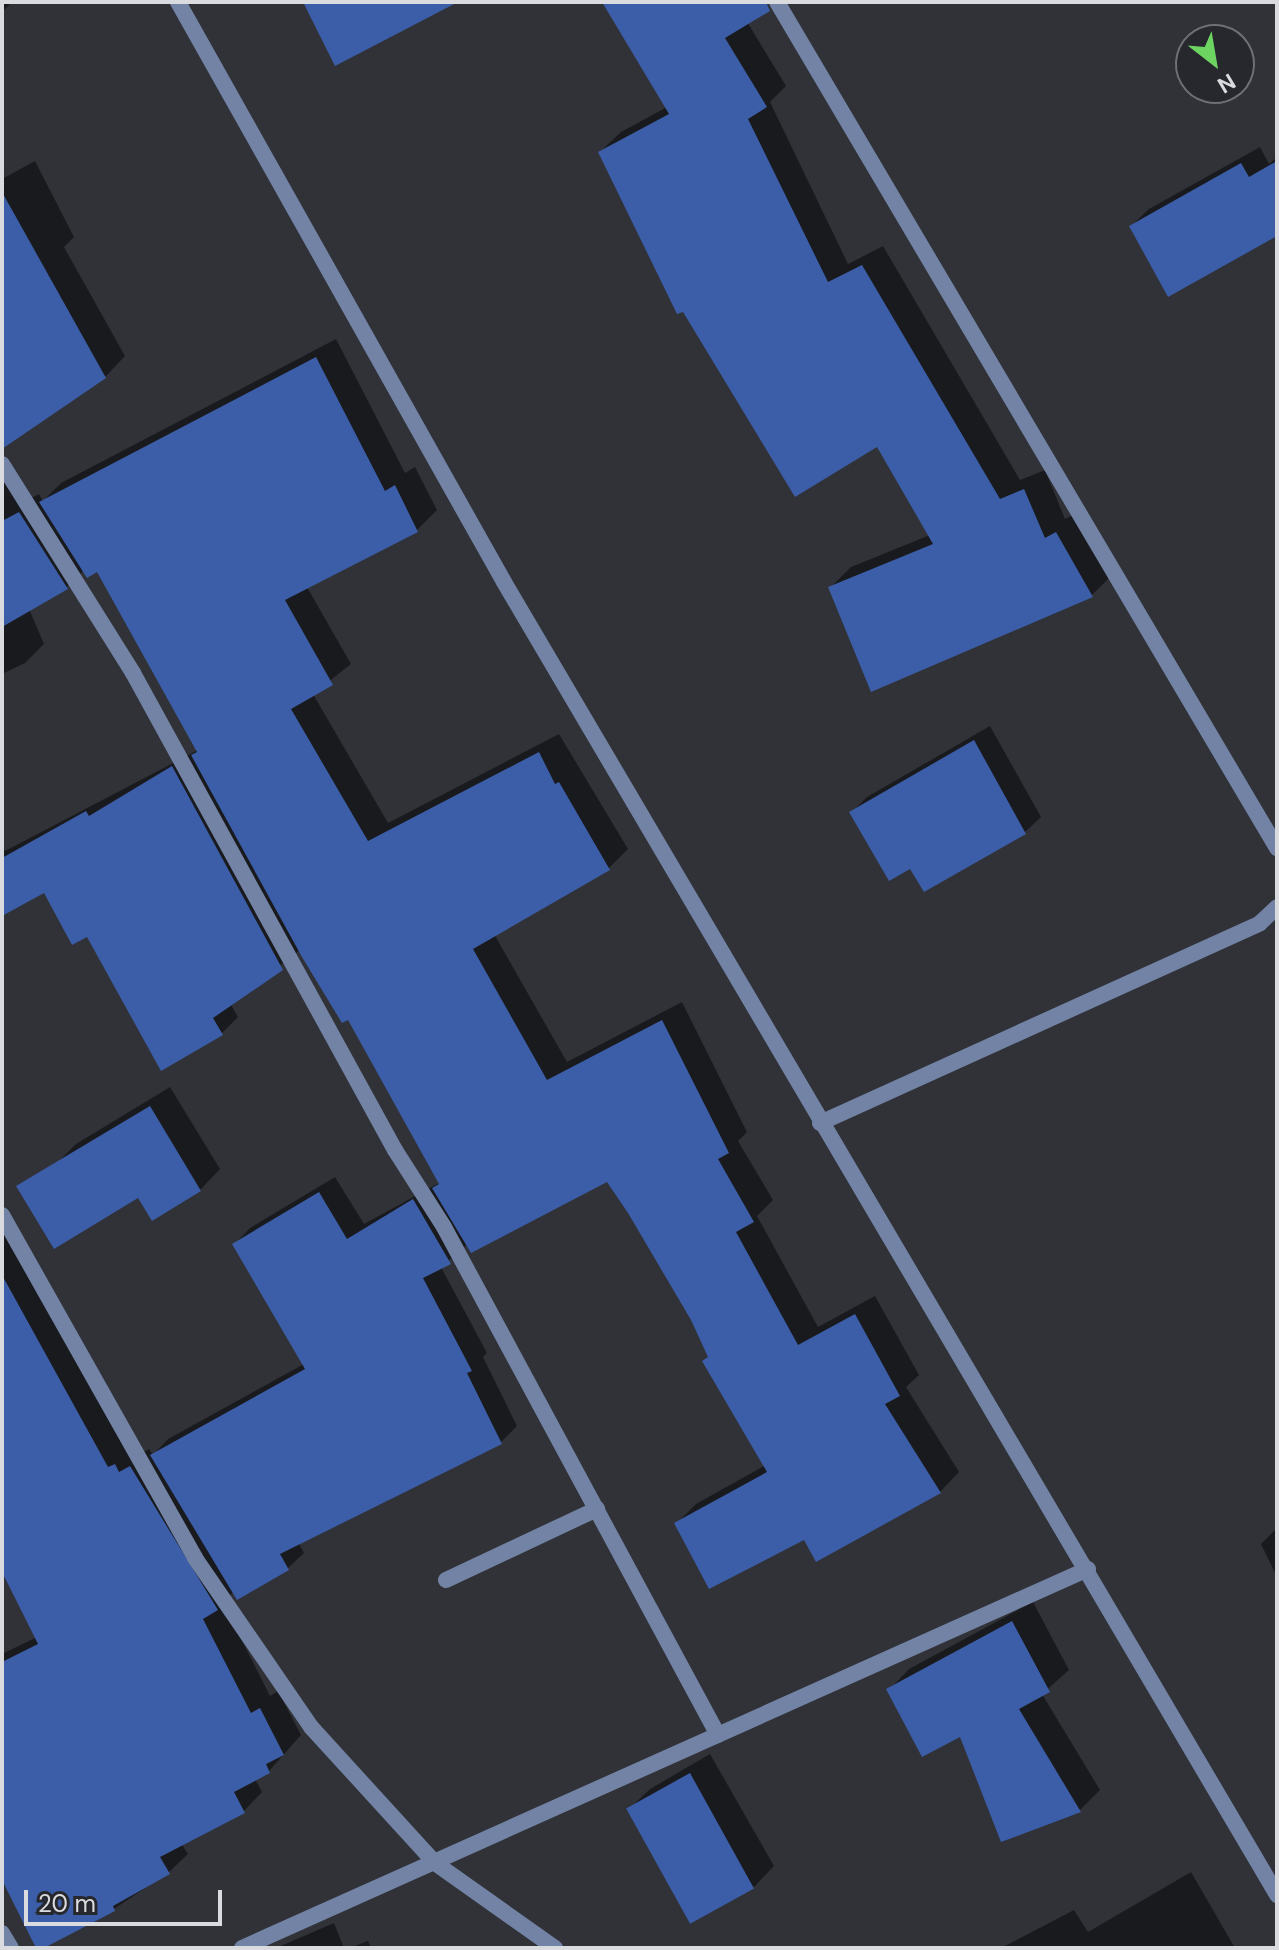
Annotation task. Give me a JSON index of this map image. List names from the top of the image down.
{
  "scale_bar": "20 m",
  "north": "bottom right"
}
